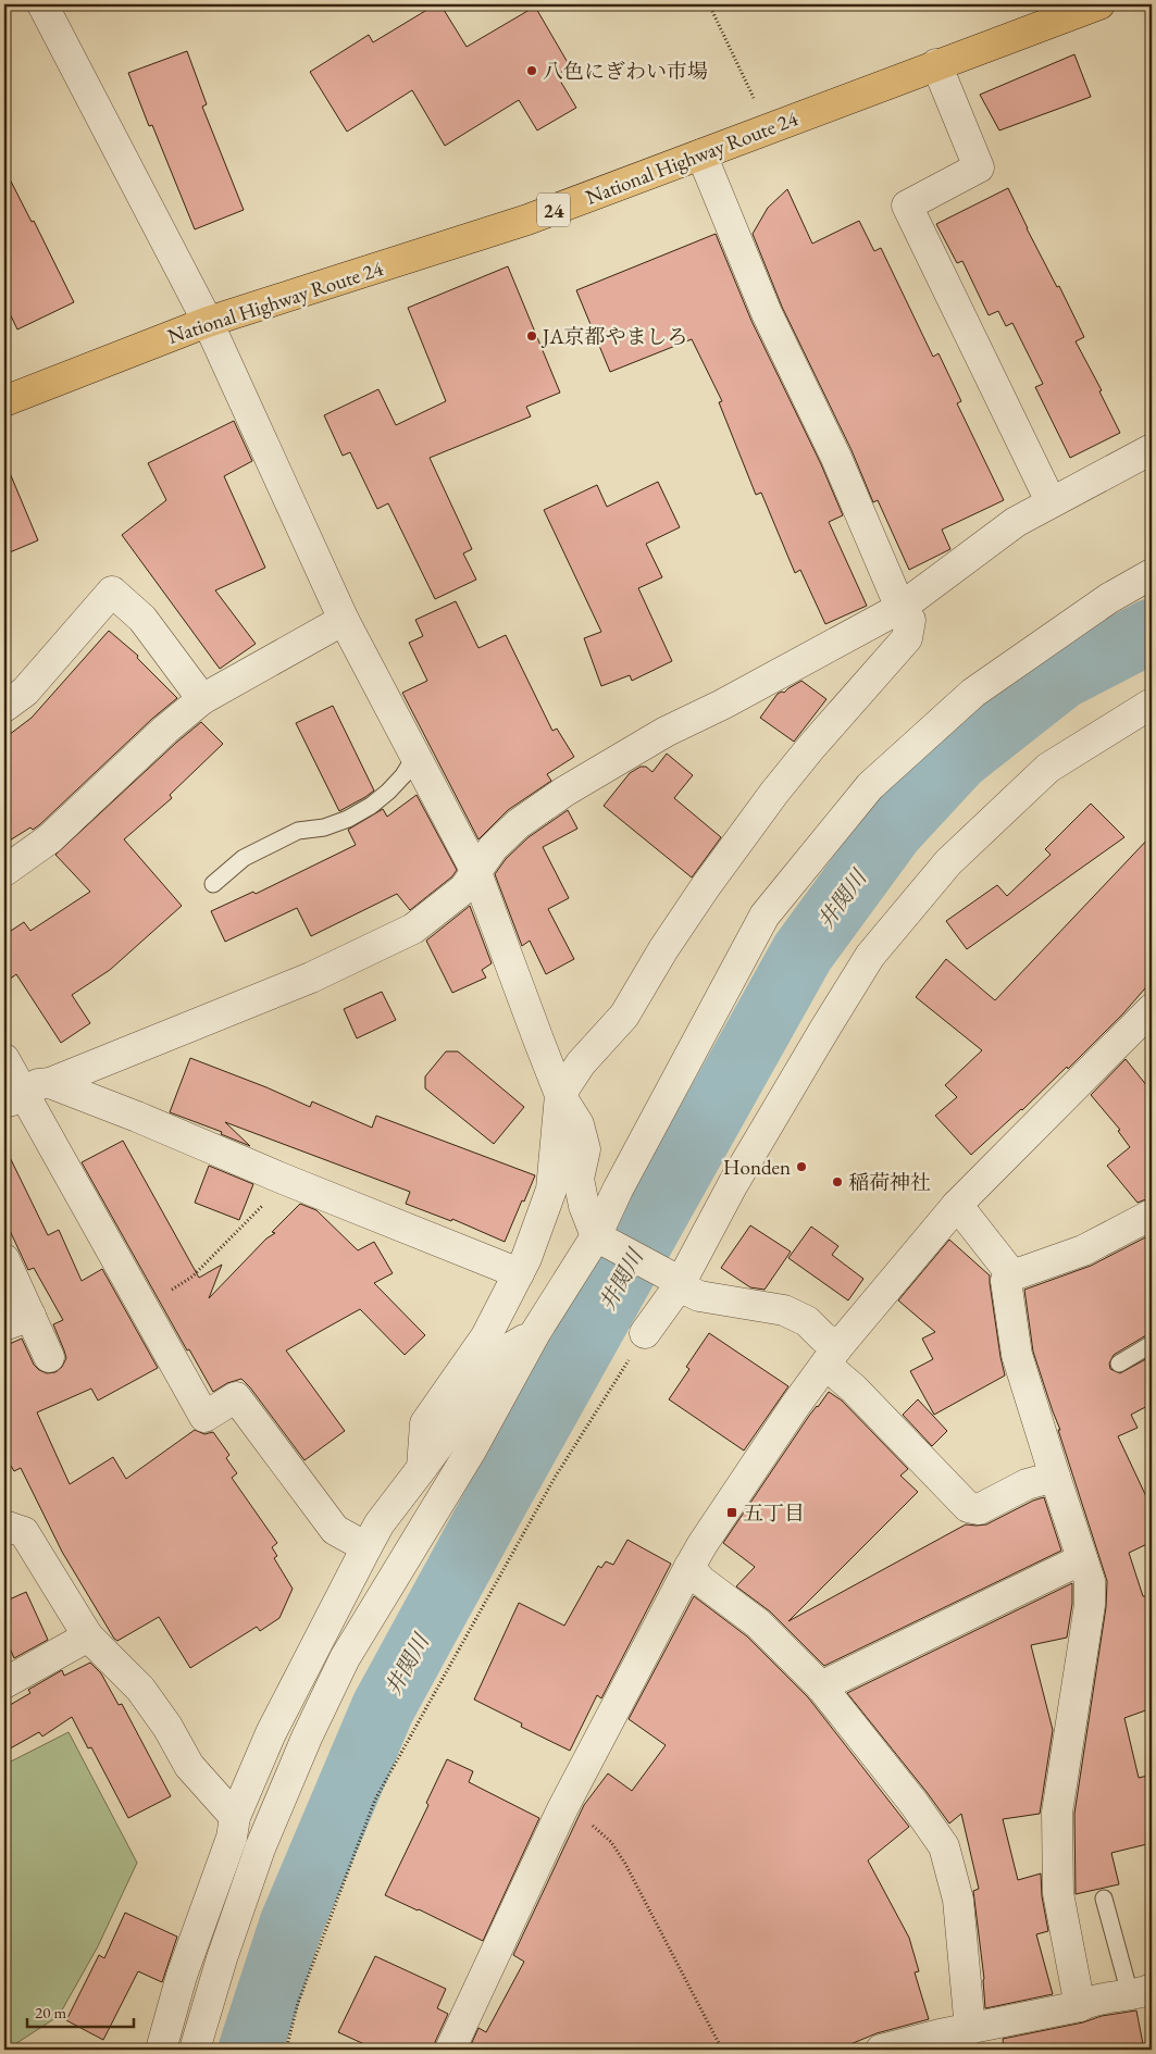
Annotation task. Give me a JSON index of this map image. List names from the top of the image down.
{
  "streets": {
    "highway": ["National Highway Route 24", "24"]
  },
  "water": ["井関川"],
  "places": {
    "other": [
      "八色にぎわい市場",
      "JA京都やましろ",
      "Honden",
      "稲荷神社"
    ],
    "transit": ["五丁目"]
  },
  "scale_bar": "20 m"
}
